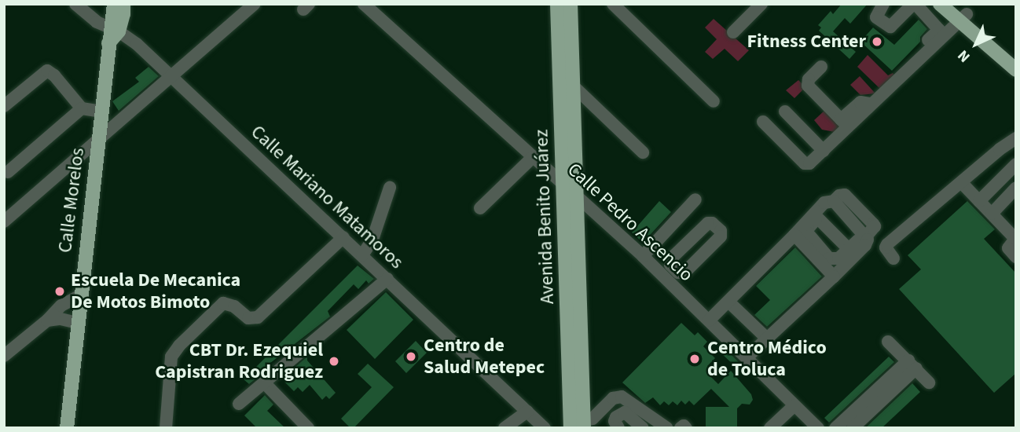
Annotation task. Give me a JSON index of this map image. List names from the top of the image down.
{
  "streets": {
    "main road": ["Calle Morelos", "Avenida Benito Juárez"],
    "street": ["Calle Mariano Matamoros", "Calle Pedro Ascencio"]
  },
  "crossings": [
    ["Calle Mariano Matamoros", "Calle Morelos"],
    ["Avenida Benito Juárez", "Calle Pedro Ascencio"]
  ],
  "places": [
    "Fitness Center",
    "Escuela De Mecanica De Motos Bimoto",
    "Centro de Salud Metepec",
    "Centro Médico de Toluca",
    "CBT Dr. Ezequiel Capistran Rodriguez"
  ],
  "north": "bottom left"
}
